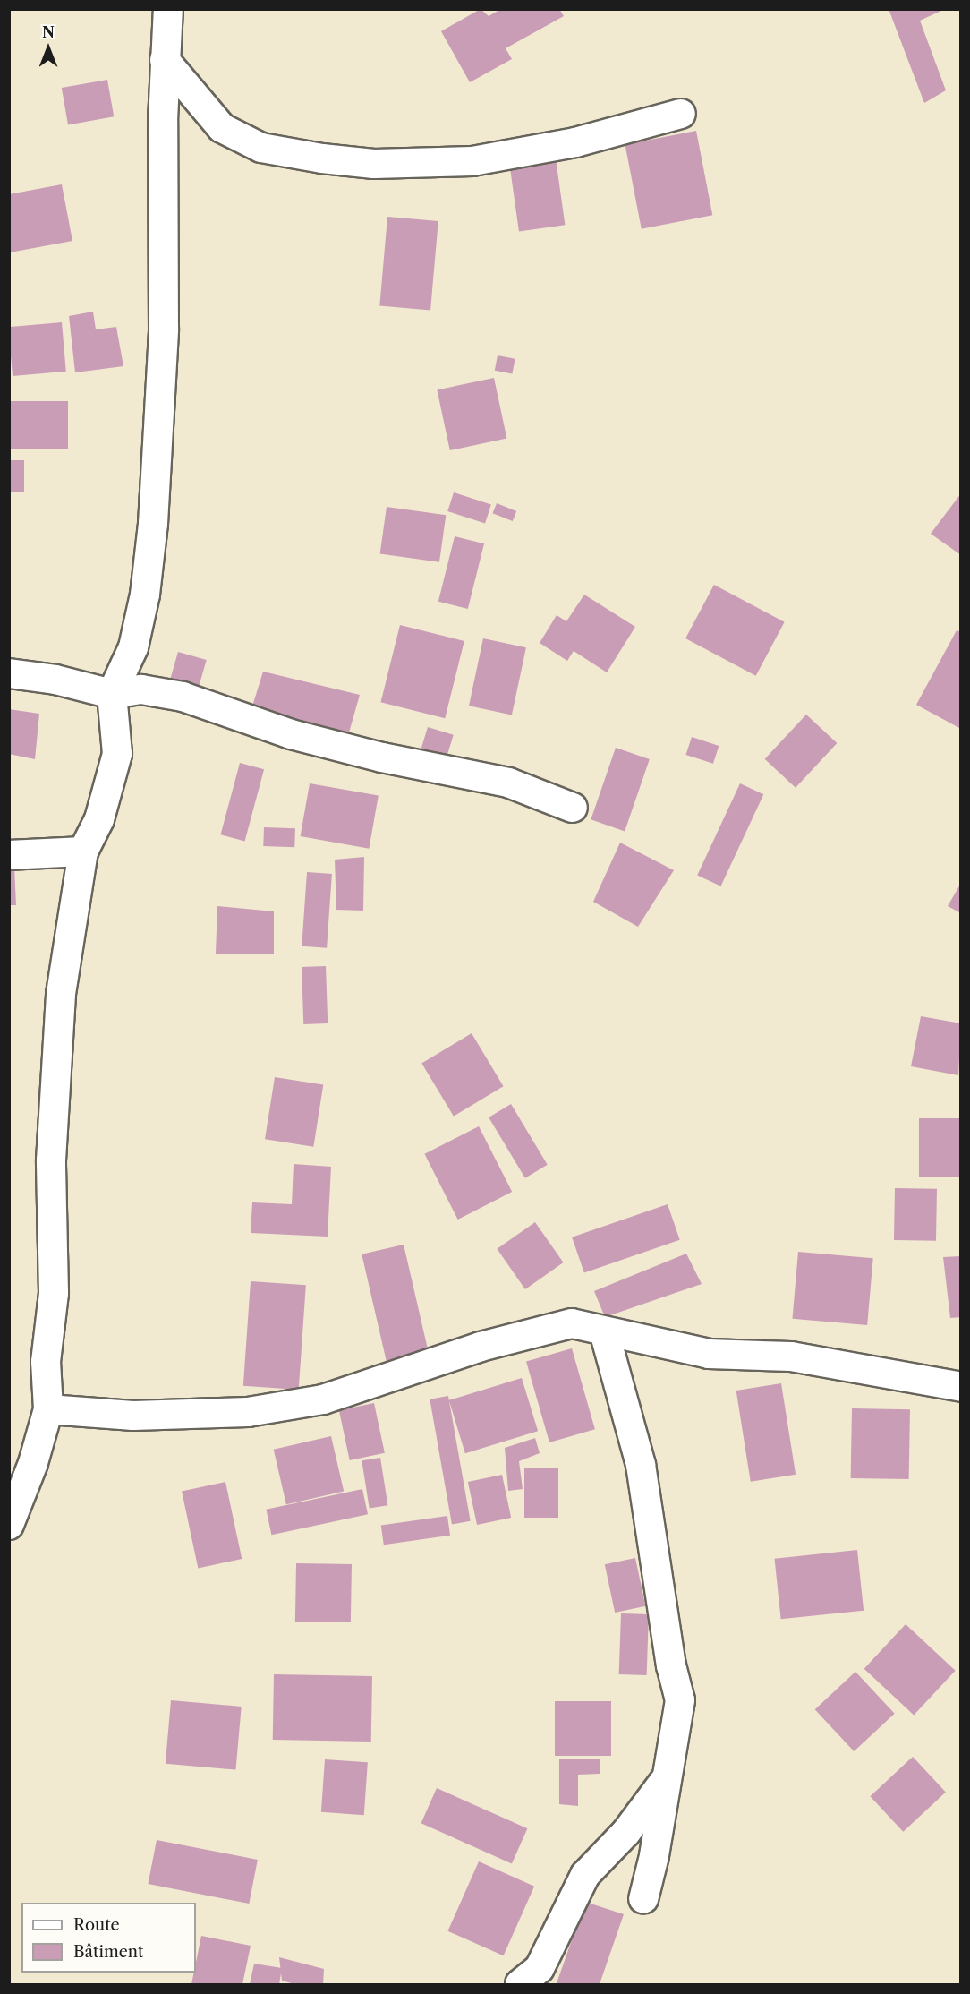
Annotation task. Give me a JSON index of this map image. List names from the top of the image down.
{
  "legend": ["Route", "Bâtiment"],
  "north": "top"
}
